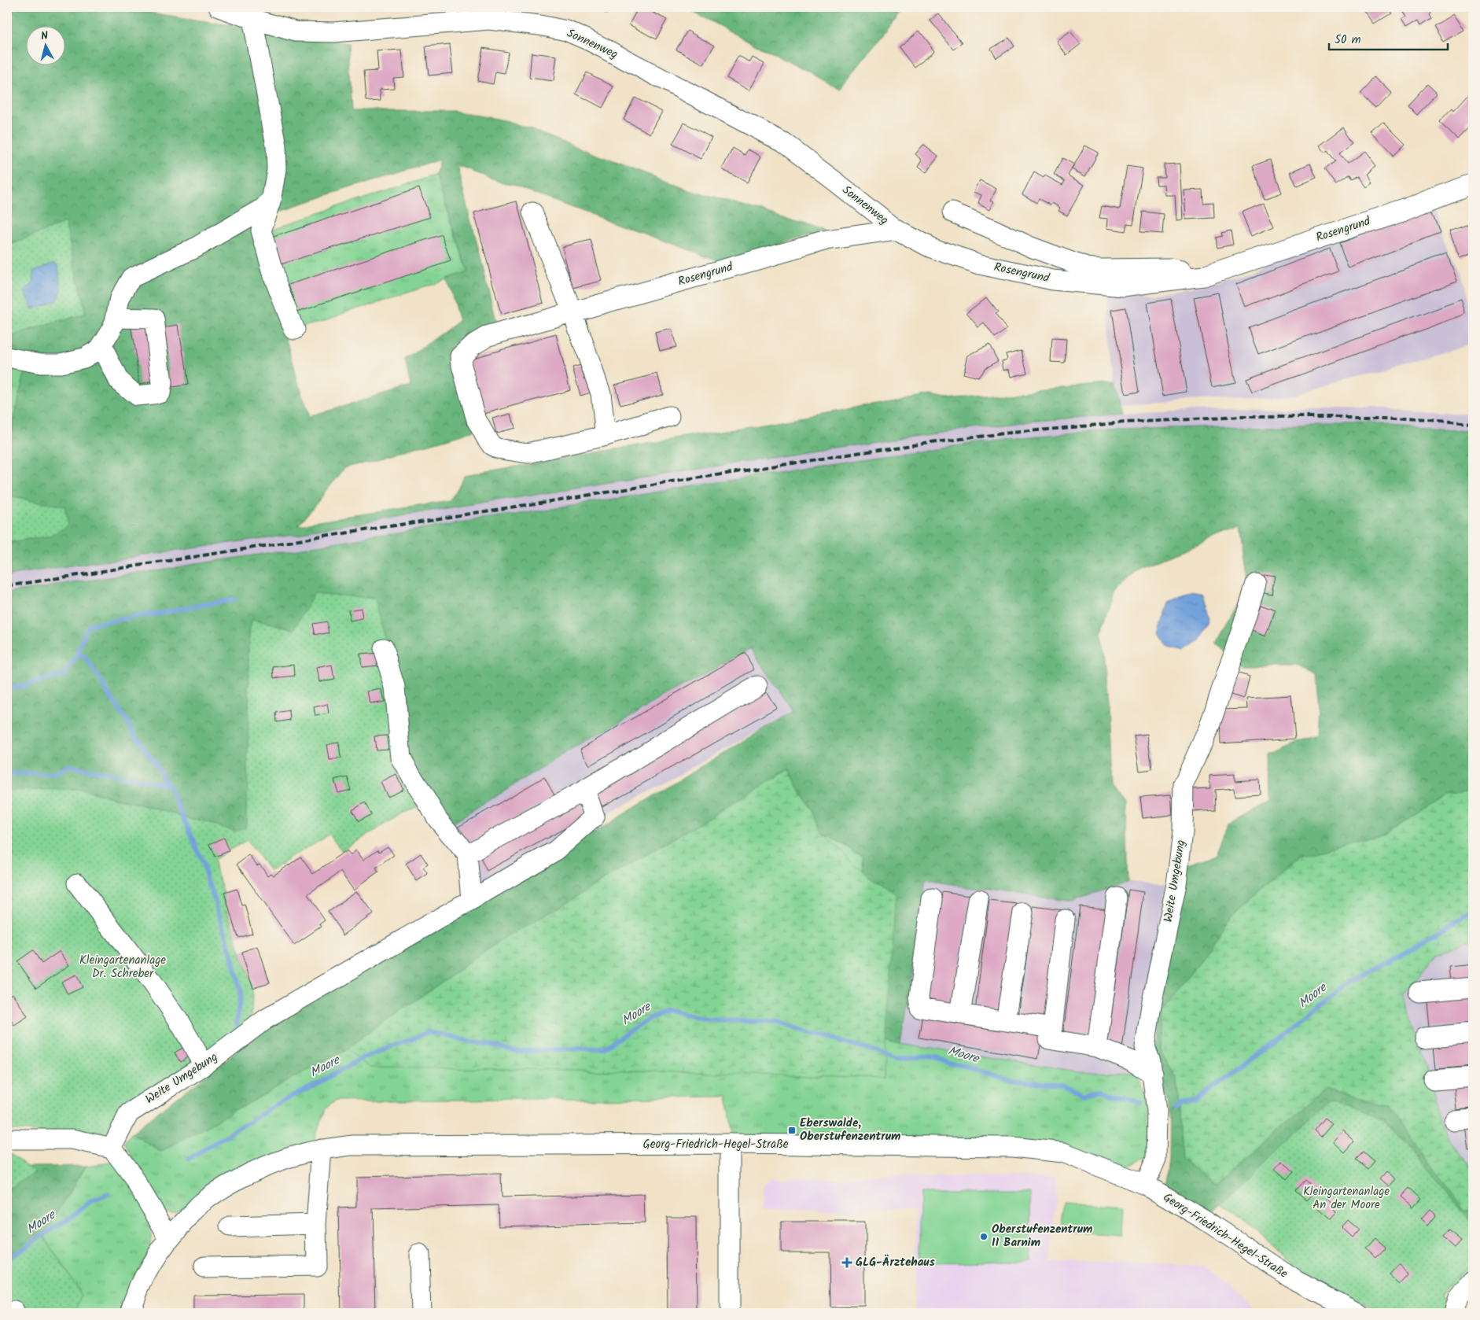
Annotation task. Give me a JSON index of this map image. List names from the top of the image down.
{
  "streets": {
    "street": [
      "Sonnenweg",
      "Rosengrund",
      "Weite Umgebung",
      "Georg-Friedrich-Hegel-Straße"
    ]
  },
  "crossings": [
    ["Sonnenweg", "Rosengrund"],
    ["Weite Umgebung", "Georg-Friedrich-Hegel-Straße"]
  ],
  "water": ["Moore"],
  "parks": ["Kleingartenanlage Dr. Schreber", "Kleingartenanlage An der Moore"],
  "places": {
    "transit": ["Eberswalde, Oberstufenzentrum"],
    "other": ["Oberstufenzentrum II Barnim"],
    "health": ["GLG-Ärztehaus"]
  },
  "scale_bar": "50 m",
  "north": "top"
}
